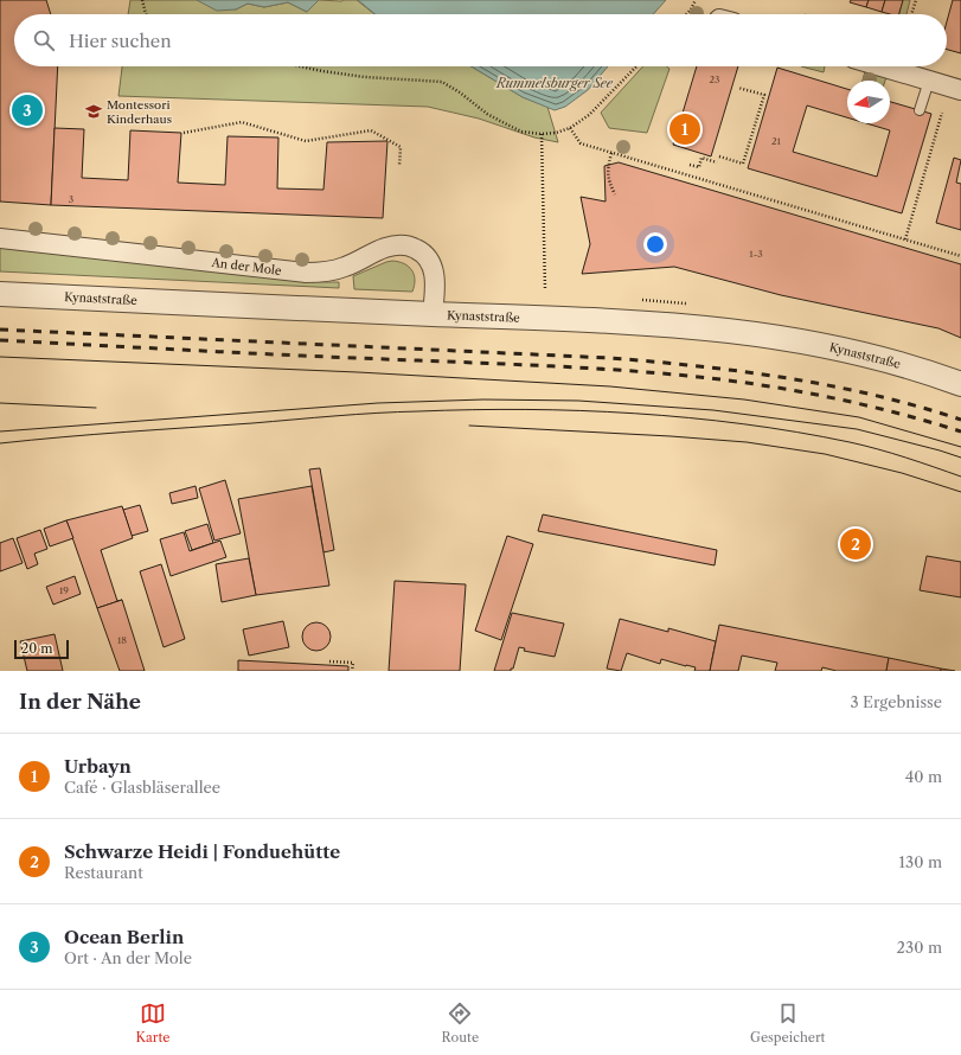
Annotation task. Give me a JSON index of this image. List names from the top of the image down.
{
  "streets": {
    "street": ["An der Mole", "Kynaststraße"]
  },
  "crossings": [
    ["An der Mole", "Kynaststraße"]
  ],
  "water": ["Rummelsburger See"],
  "places": {
    "school or university": ["Montessori Kinderhaus"]
  },
  "house_numbers": [
    "23",
    "21",
    "3",
    "1-3",
    "19",
    "18"
  ],
  "scale_bar": "20 m",
  "north": "left",
  "page": {
    "search": "Hier suchen",
    "pins": ["3", "1", "2"],
    "scale": "20 m",
    "heading": ["In der Nähe", "3 Ergebnisse"],
    "list": [
      {
        "mark": "1",
        "name": "Urbayn",
        "note": "Café · Glasbläserallee",
        "value": "40 m"
      },
      {
        "mark": "2",
        "name": "Schwarze Heidi | Fonduehütte",
        "note": "Restaurant",
        "value": "130 m"
      },
      {
        "mark": "3",
        "name": "Ocean Berlin",
        "note": "Ort · An der Mole",
        "value": "230 m"
      }
    ],
    "nav": ["Karte", "Route", "Gespeichert"]
  }
}
